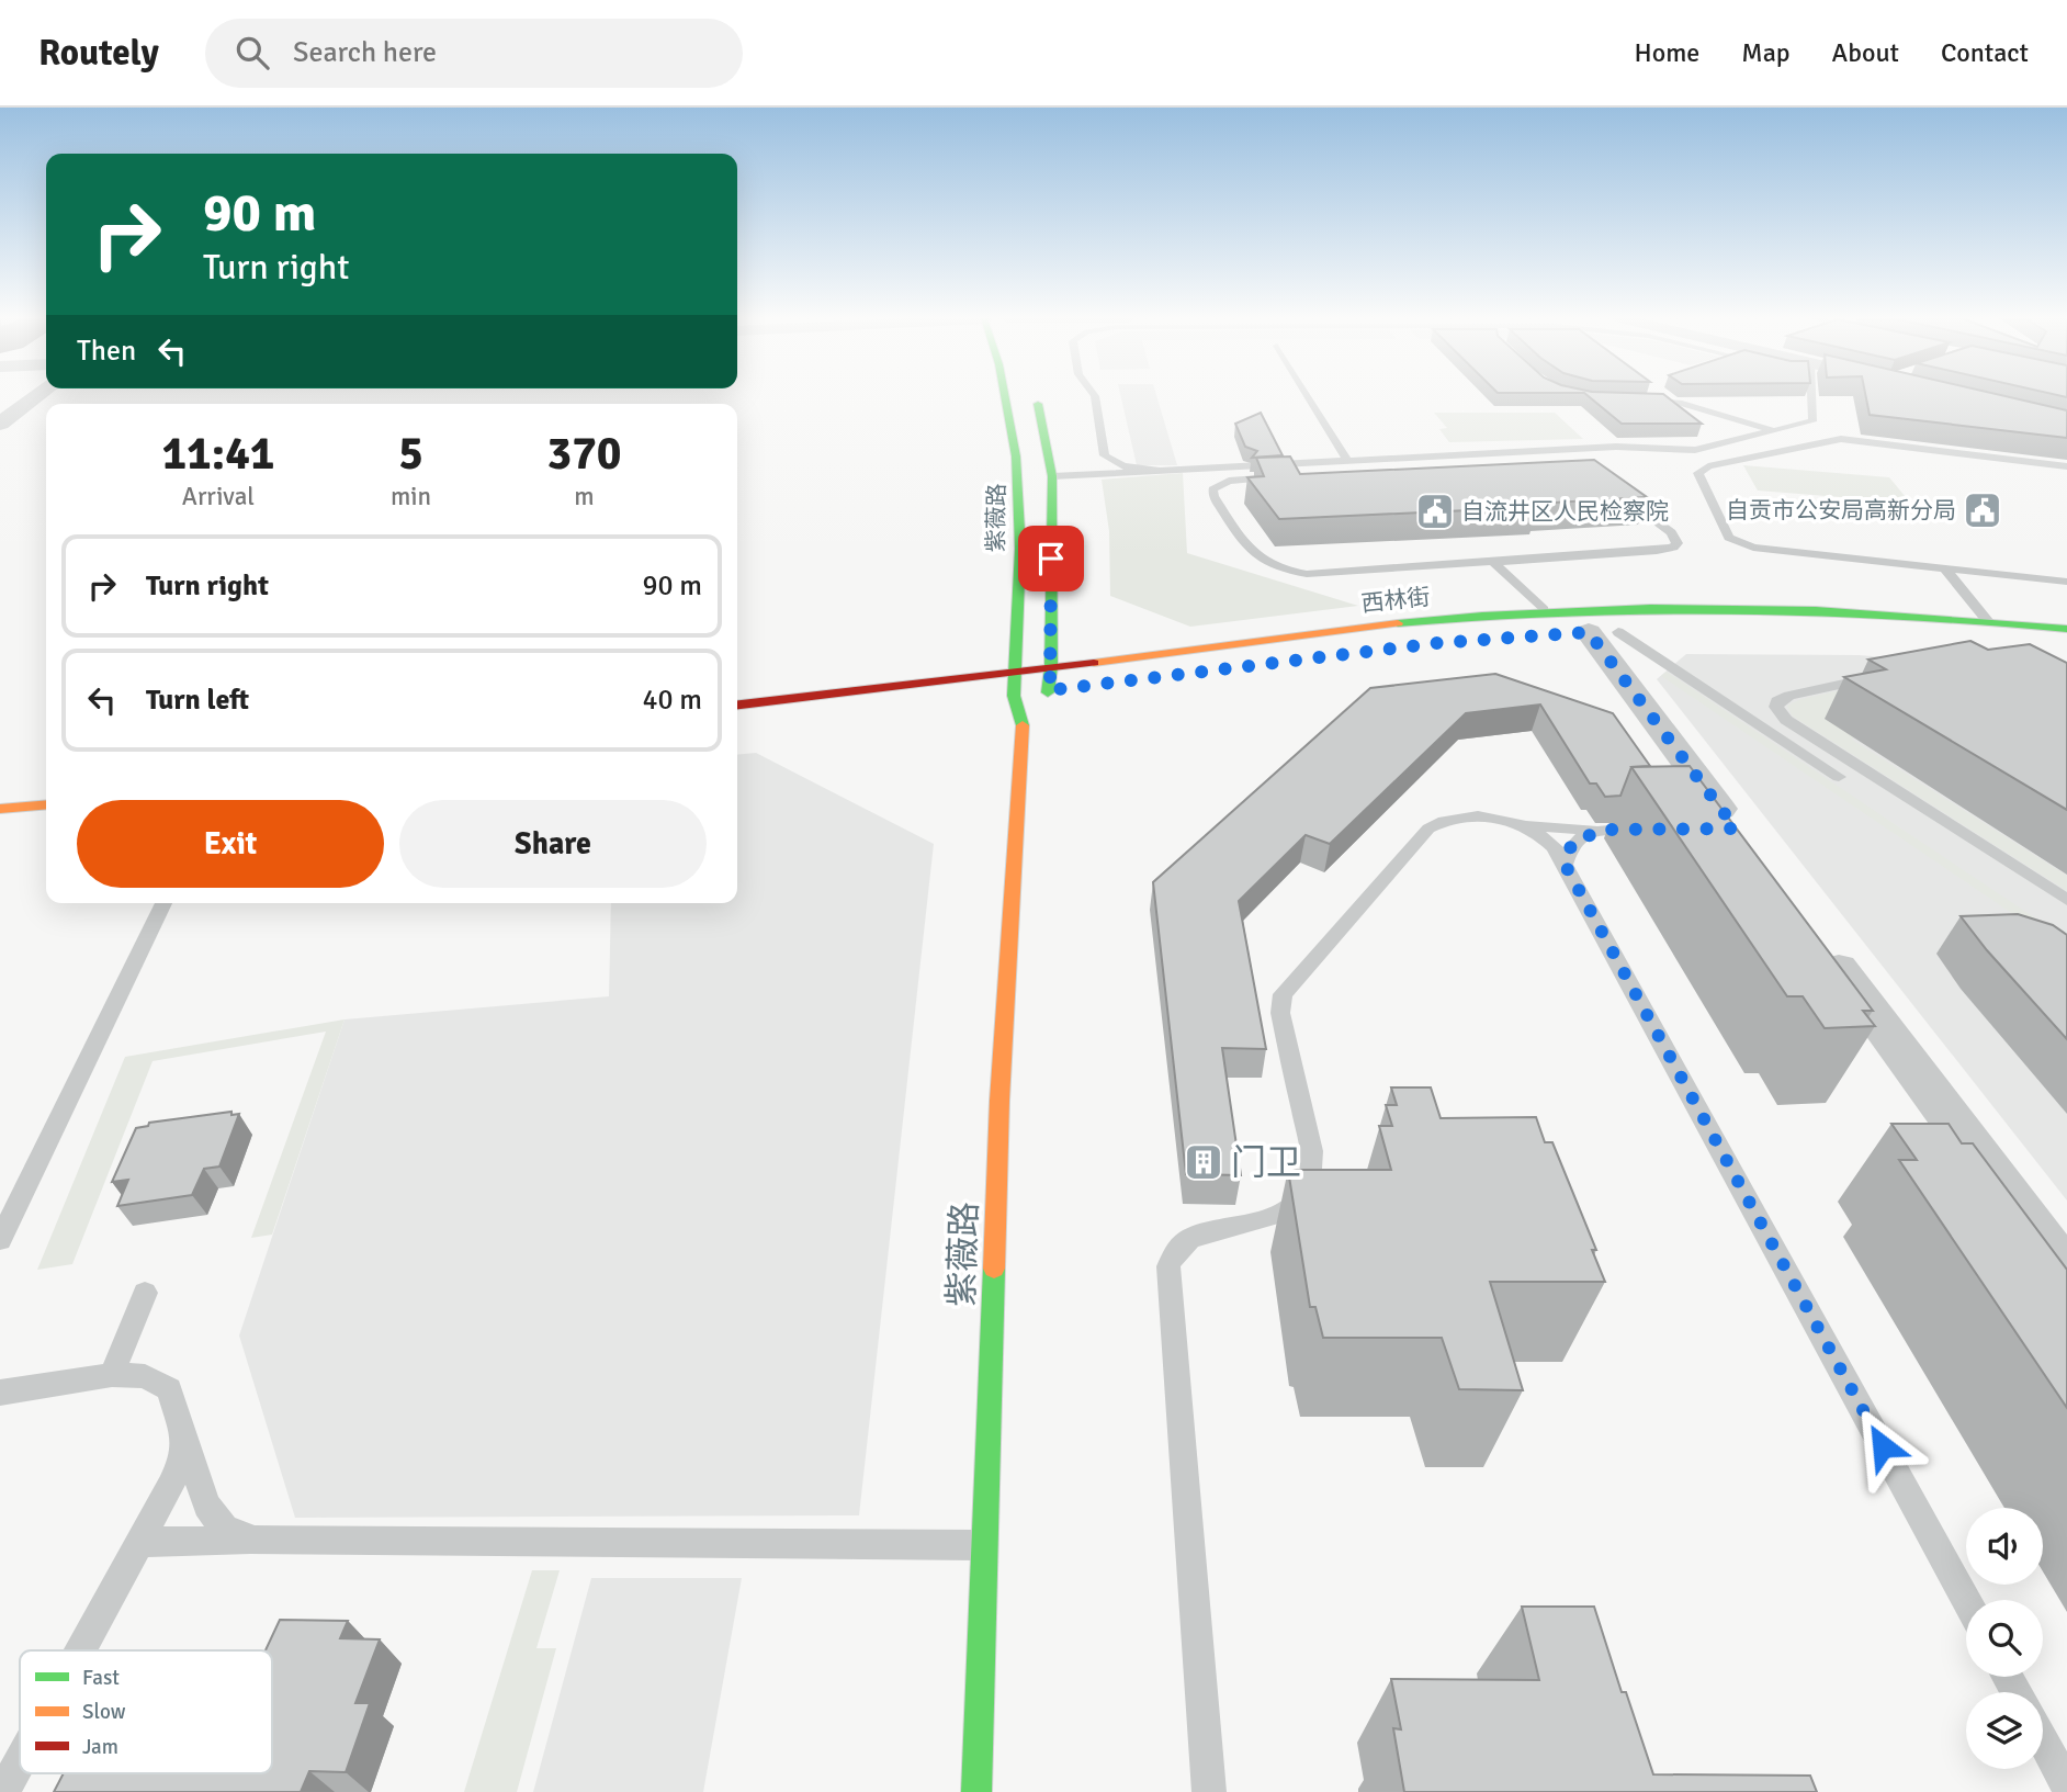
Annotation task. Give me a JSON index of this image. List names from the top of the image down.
{
  "streets": {
    "main road": ["紫薇路", "西林街"]
  },
  "crossings": [
    ["紫薇路", "西林街"]
  ],
  "places": {
    "public building": ["自贡市公安局高新分局", "自流井区人民检察院"],
    "building": ["门卫"]
  },
  "legend": ["Fast", "Slow", "Jam"],
  "page": {
    "header": "Routely",
    "search": "Search here",
    "nav": [
      "Home",
      "Map",
      "About",
      "Contact"
    ],
    "turn": ["90 m", "Turn right"],
    "then": "Then",
    "eta": [
      "11:41",
      "Arrival",
      "5",
      "min",
      "370",
      "m"
    ],
    "list": [
      {
        "name": "Turn right",
        "value": "90 m"
      },
      {
        "name": "Turn left",
        "value": "40 m"
      }
    ],
    "buttons": ["Exit", "Share"]
  }
}
